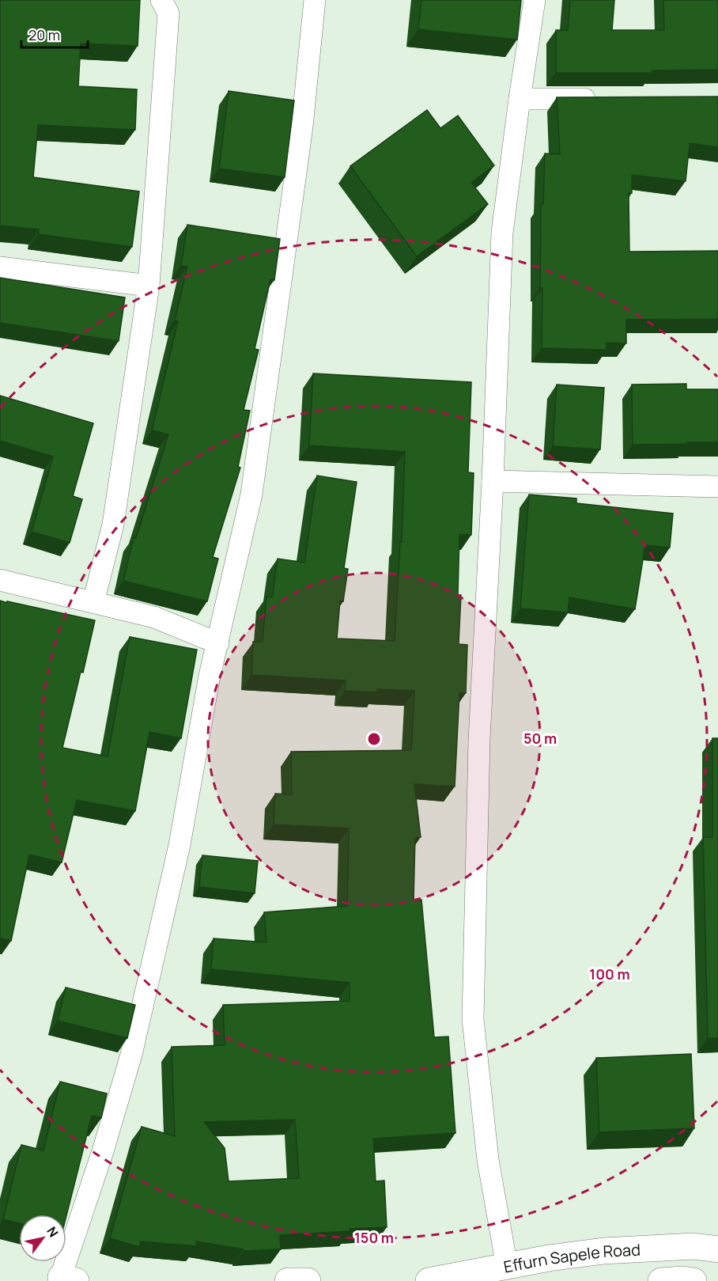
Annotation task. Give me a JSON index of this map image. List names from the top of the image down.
{
  "streets": {
    "highway": ["Effurn Sapele Road"]
  },
  "scale_bar": "20 m",
  "north": "top right",
  "rings": ["50 m", "100 m", "150 m"]
}
